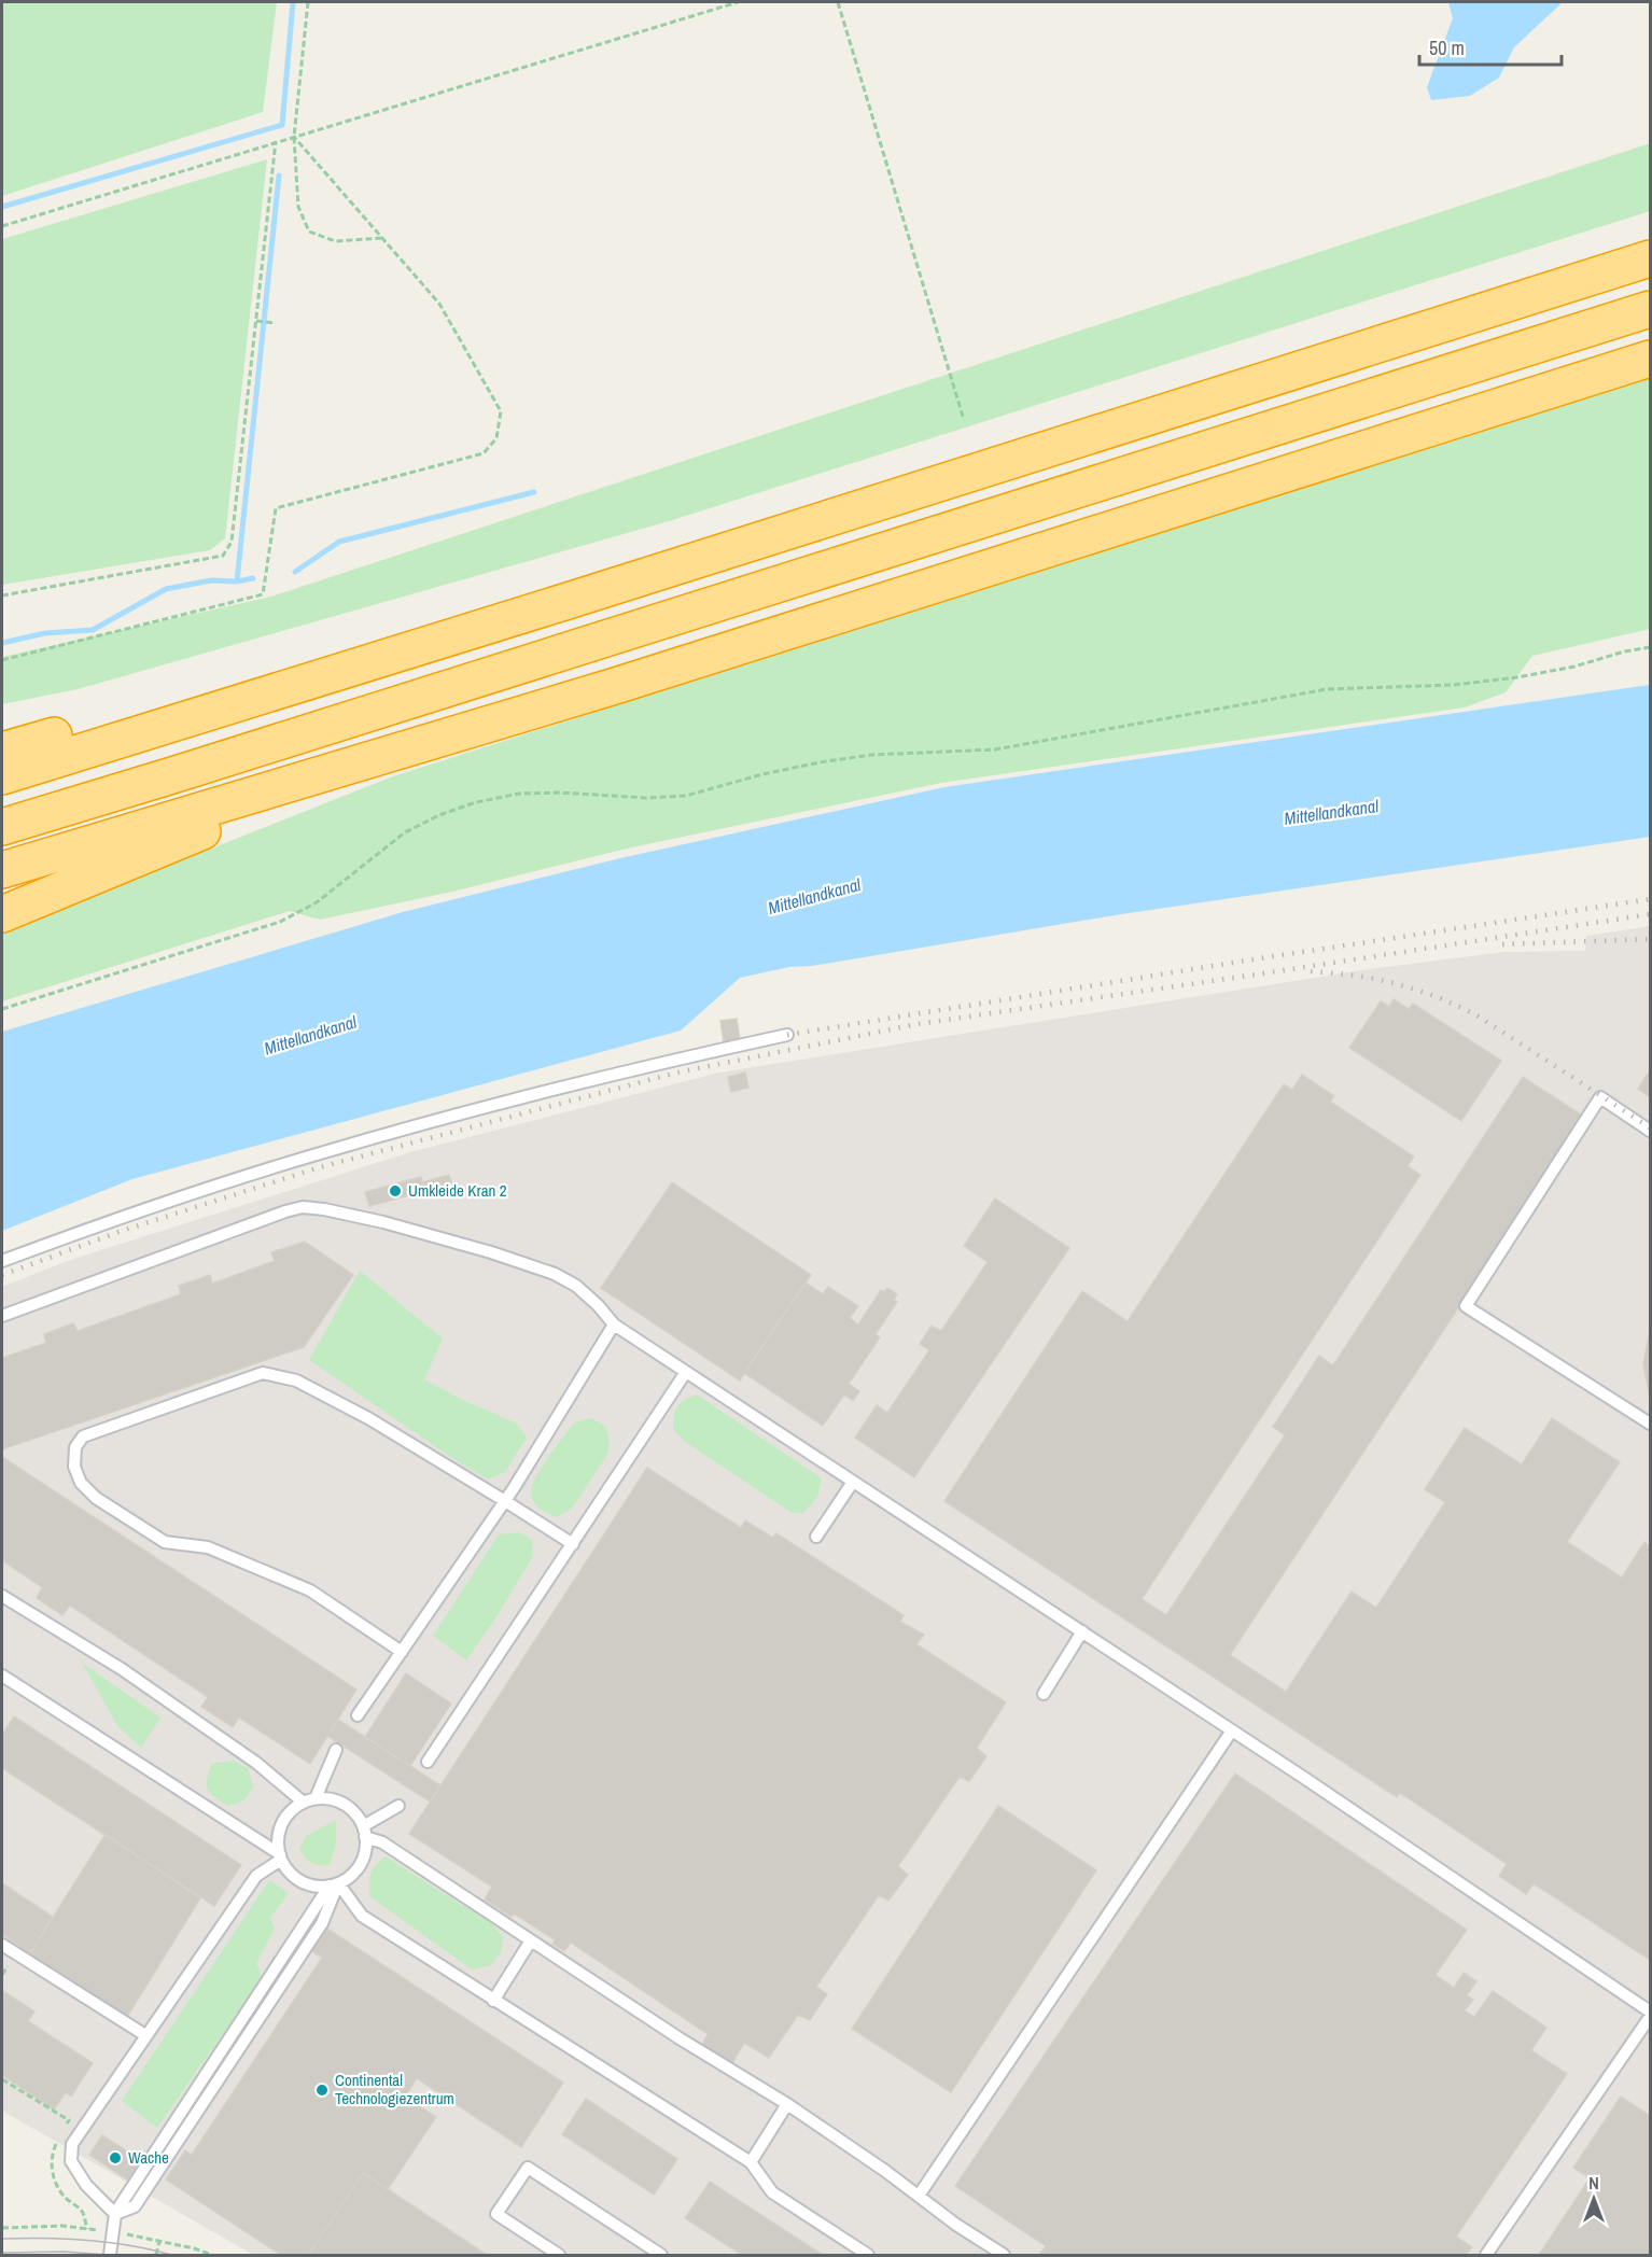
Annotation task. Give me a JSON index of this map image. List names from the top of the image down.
{
  "water": ["Mittellandkanal"],
  "places": ["Umkleide Kran 2", "Continental Technologiezentrum", "Wache"],
  "scale_bar": "50 m",
  "north": "top"
}
